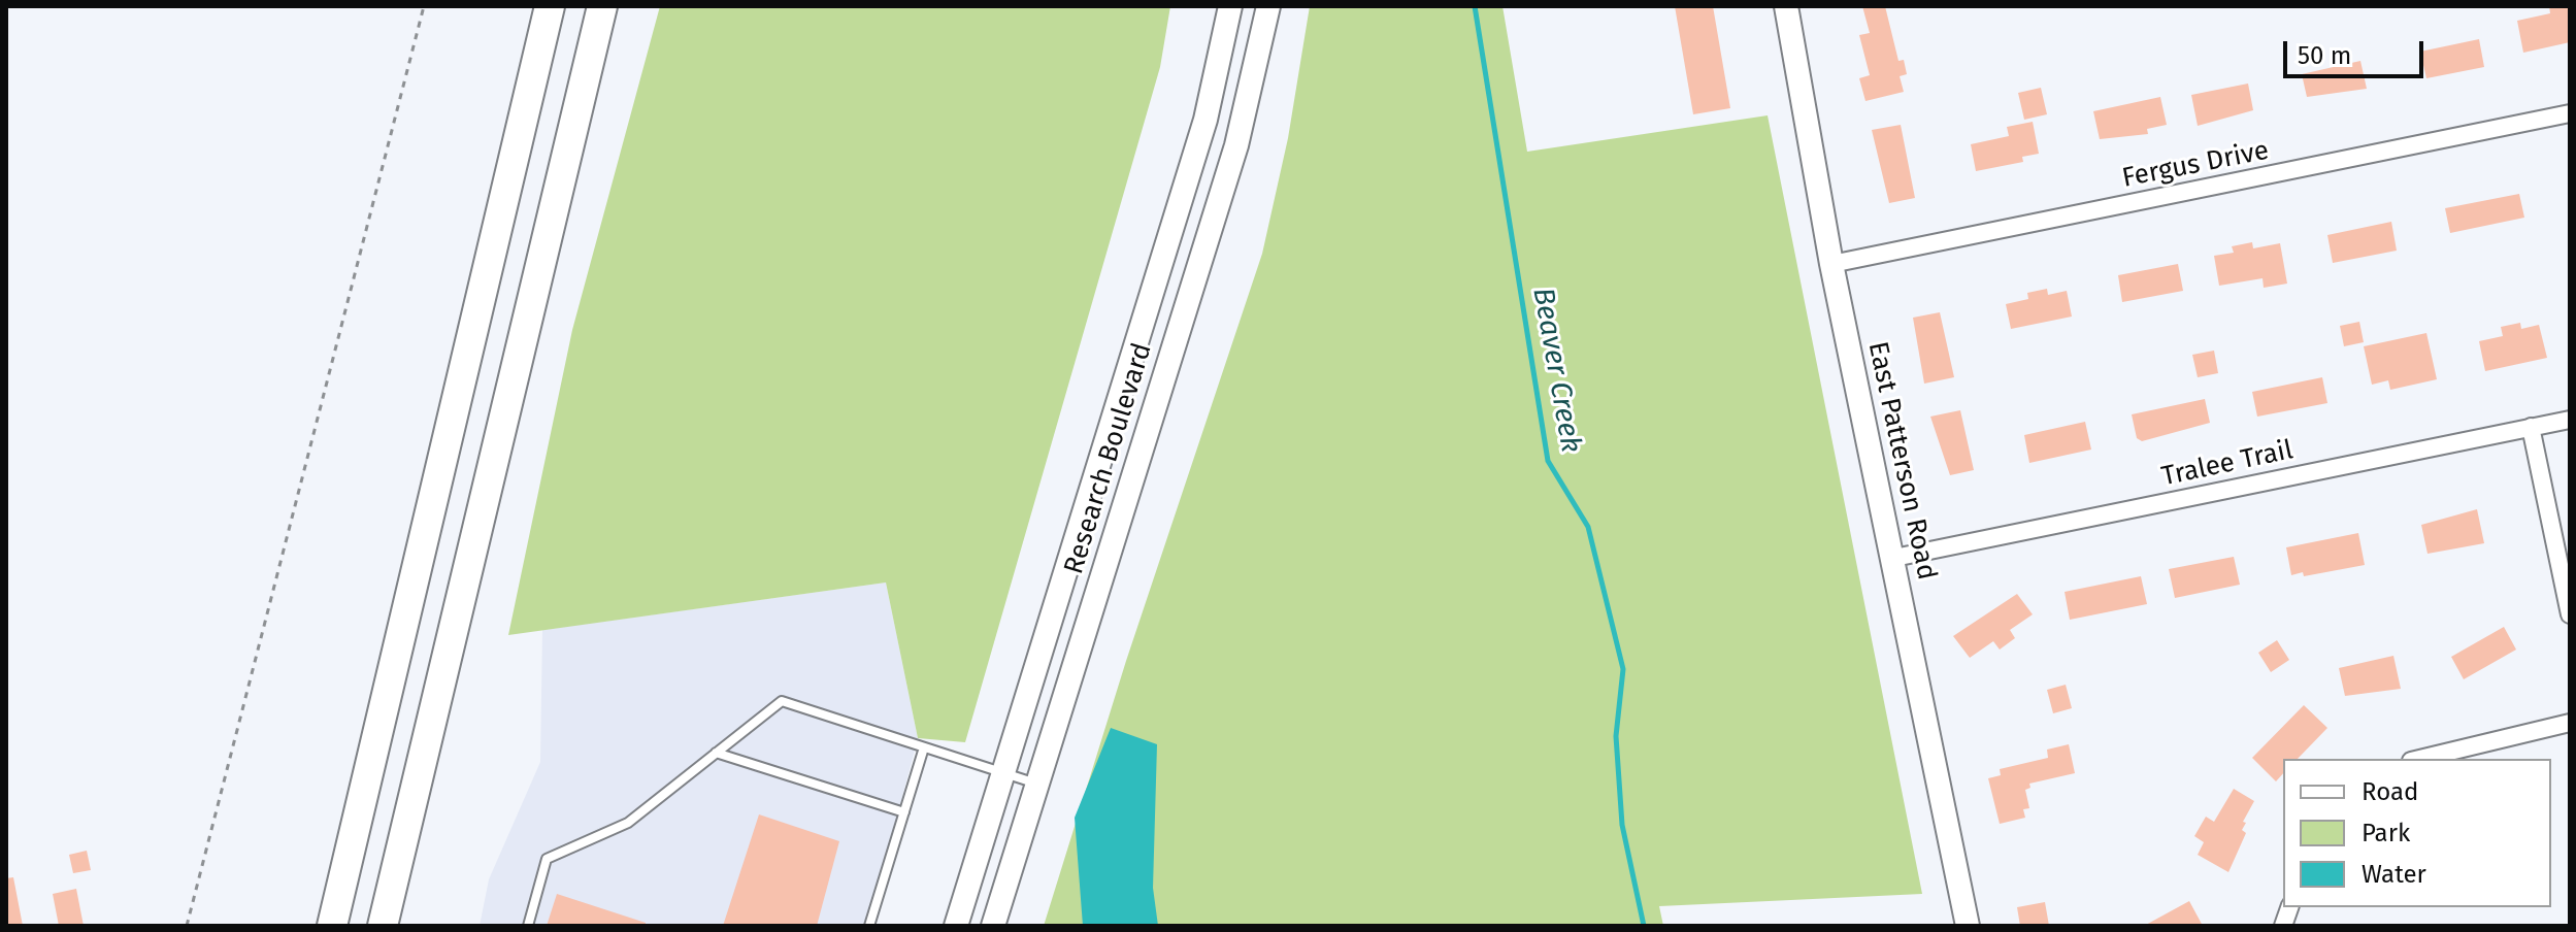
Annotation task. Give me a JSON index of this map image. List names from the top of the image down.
{
  "streets": {
    "main road": ["Research Boulevard", "East Patterson Road"],
    "street": ["Fergus Drive", "Tralee Trail"]
  },
  "crossings": [
    ["Fergus Drive", "East Patterson Road"],
    ["East Patterson Road", "Tralee Trail"]
  ],
  "water": ["Beaver Creek"],
  "legend": ["Road", "Park", "Water"],
  "scale_bar": "50 m"
}
